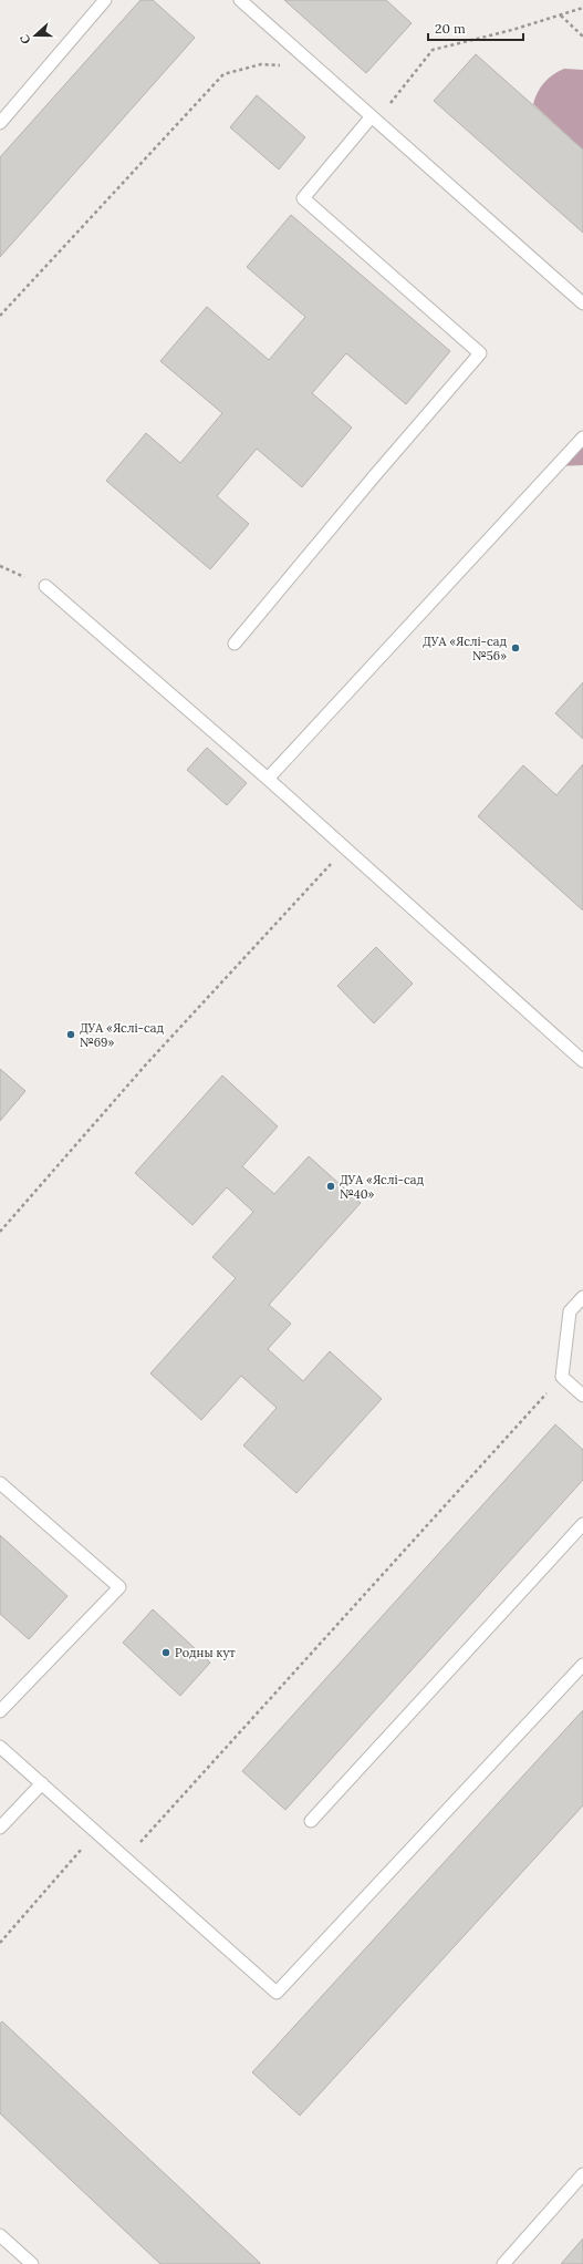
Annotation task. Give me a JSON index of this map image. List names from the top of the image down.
{
  "places": [
    "ДУА «Яслі-сад №56»",
    "ДУА «Яслі-сад №69»",
    "ДУА «Яслі-сад №40»",
    "Родны кут"
  ],
  "scale_bar": "20 m",
  "north": "left"
}
